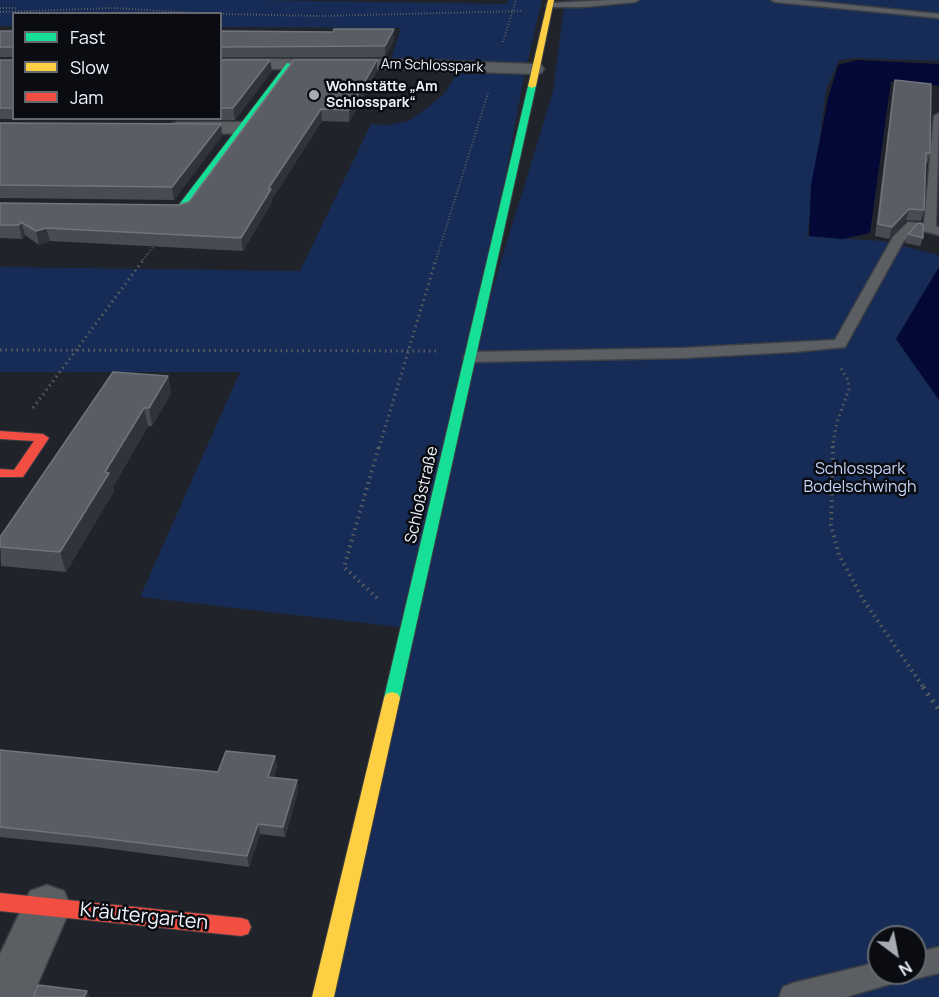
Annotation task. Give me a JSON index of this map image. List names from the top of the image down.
{
  "streets": {
    "street": ["Am Schlosspark", "Schloßstraße", "Kräutergarten"]
  },
  "crossings": [
    ["Am Schlosspark", "Schloßstraße"]
  ],
  "parks": ["Schlosspark Bodelschwingh"],
  "places": ["Wohnstätte „Am Schlosspark“"],
  "legend": ["Fast", "Slow", "Jam"],
  "north": "bottom right"
}
